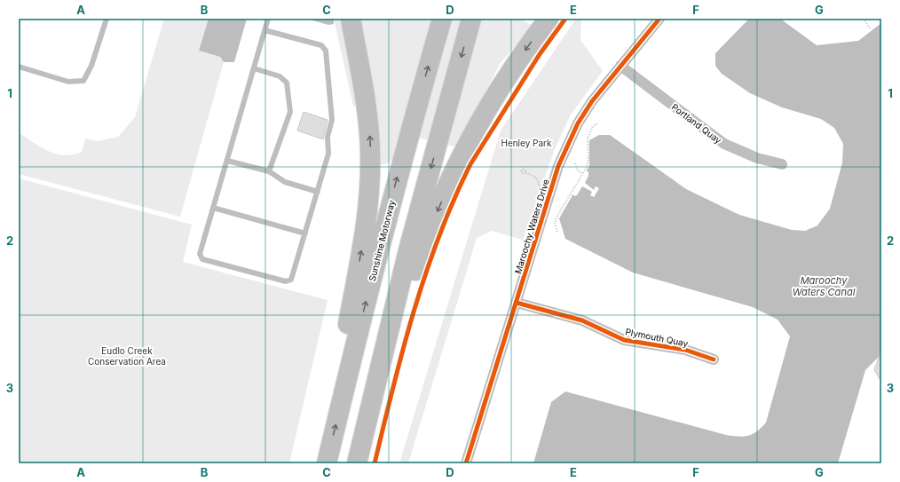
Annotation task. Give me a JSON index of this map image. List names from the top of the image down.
{
  "streets": {
    "highway": ["Sunshine Motorway"],
    "street": ["Portland Quay", "Maroochy Waters Drive", "Plymouth Quay"]
  },
  "crossings": [
    ["Portland Quay", "Maroochy Waters Drive"],
    ["Maroochy Waters Drive", "Plymouth Quay"]
  ],
  "water": ["Maroochy Waters Canal"],
  "parks": ["Henley Park", "Eudlo Creek Conservation Area"],
  "grid": {
    "columns": [
      "A",
      "B",
      "C",
      "D",
      "E",
      "F",
      "G"
    ],
    "rows": ["1", "2", "3"]
  }
}
